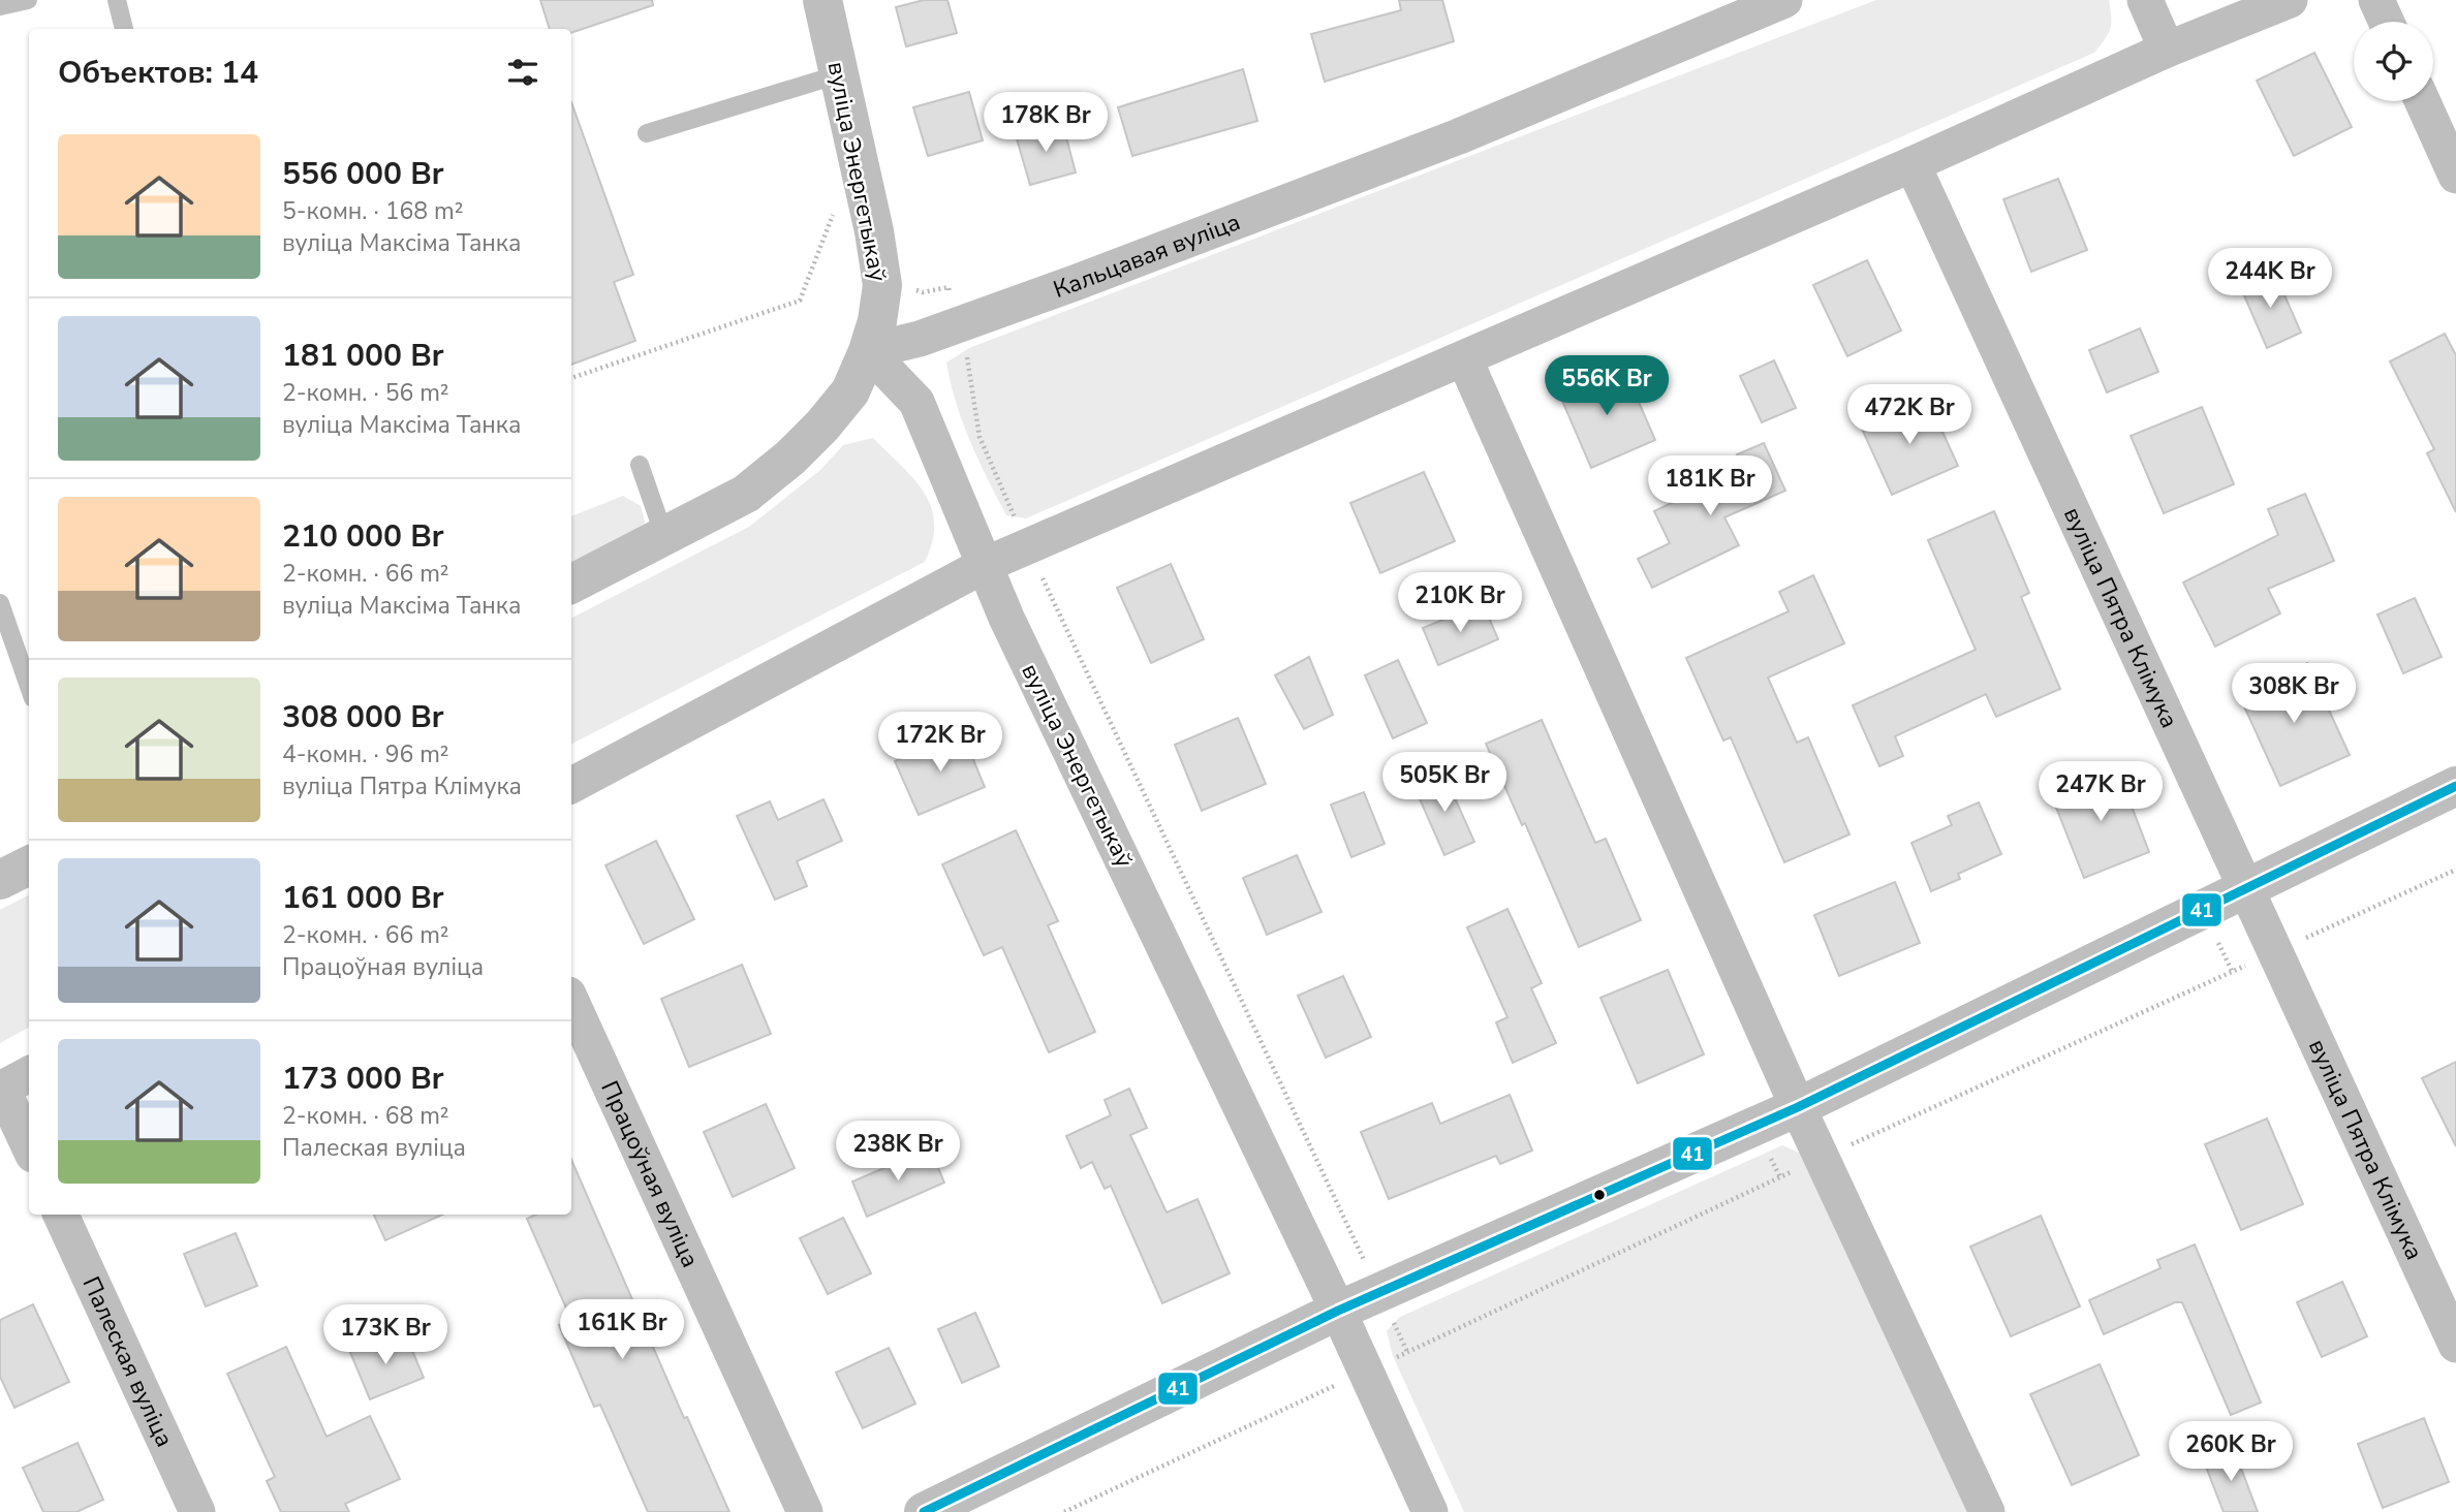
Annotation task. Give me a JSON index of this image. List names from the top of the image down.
{
  "streets": {
    "street": [
      "вуліца Энергетыкаў",
      "Кальцавая вуліца",
      "вуліца Пятра Клімука",
      "Працоўная вуліца",
      "Палеская вуліца"
    ]
  },
  "crossings": [
    ["вуліца Энергетыкаў", "Кальцавая вуліца"]
  ],
  "lines": ["transit line 41"],
  "page": {
    "heading": "Объектов: 14",
    "price": [
      "178K Br",
      "244K Br",
      "556K Br",
      "472K Br",
      "181K Br",
      "210K Br",
      "308K Br",
      "172K Br",
      "505K Br",
      "247K Br",
      "238K Br",
      "161K Br",
      "173K Br",
      "260K Br"
    ],
    "list": [
      {
        "name": "556 000 Br",
        "note": "5-комн. · 168 m² · вуліца Максіма Танка"
      },
      {
        "name": "181 000 Br",
        "note": "2-комн. · 56 m² · вуліца Максіма Танка"
      },
      {
        "name": "210 000 Br",
        "note": "2-комн. · 66 m² · вуліца Максіма Танка"
      },
      {
        "name": "308 000 Br",
        "note": "4-комн. · 96 m² · вуліца Пятра Клімука"
      },
      {
        "name": "161 000 Br",
        "note": "2-комн. · 66 m² · Працоўная вуліца"
      },
      {
        "name": "173 000 Br",
        "note": "2-комн. · 68 m² · Палеская вуліца"
      }
    ]
  }
}
